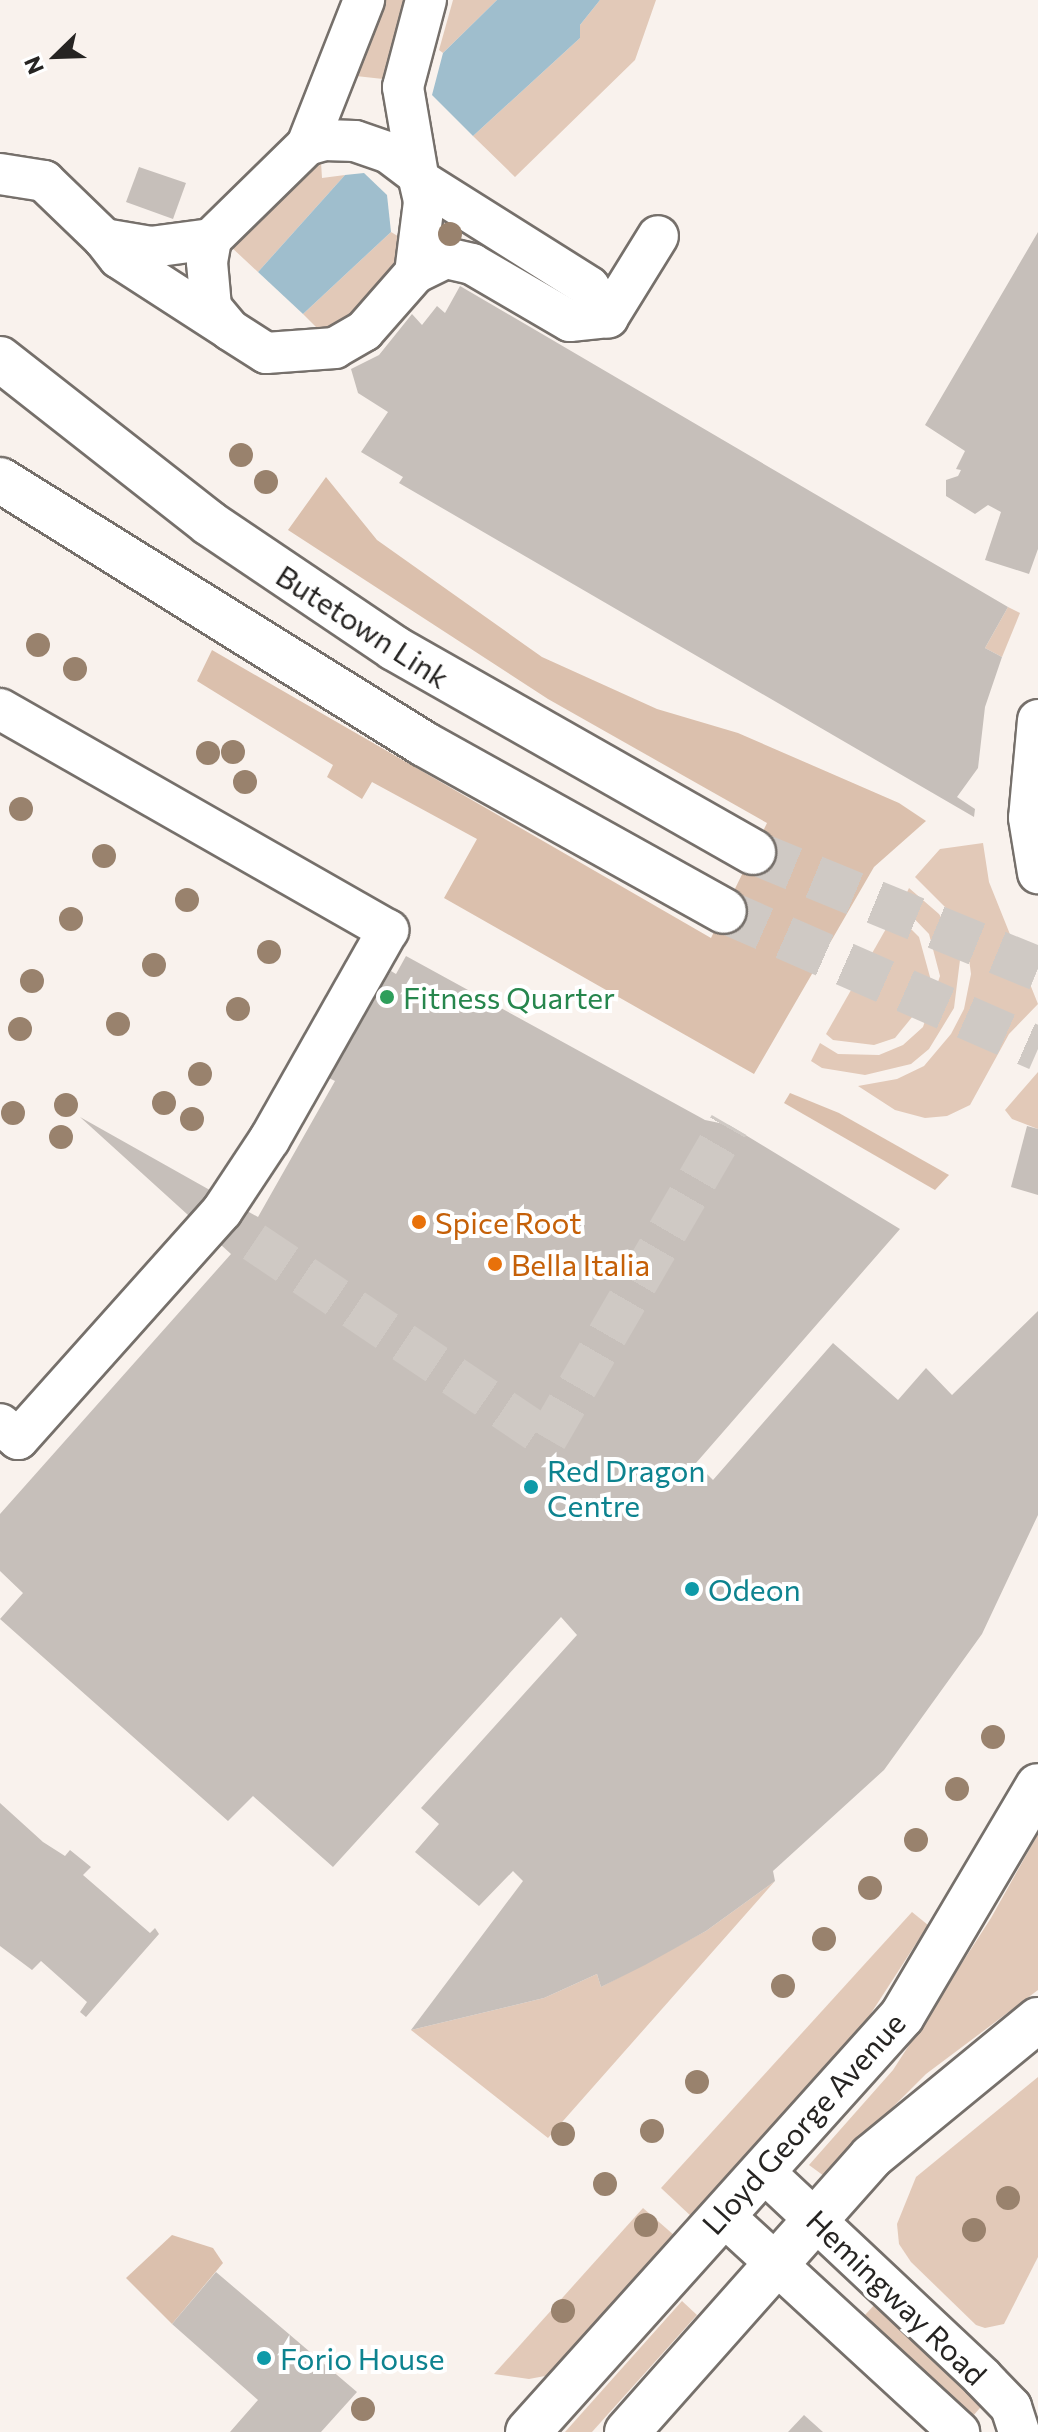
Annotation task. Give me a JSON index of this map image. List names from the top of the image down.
{
  "streets": {
    "main road": ["Butetown Link", "Lloyd George Avenue"],
    "street": ["Hemingway Road"]
  },
  "crossings": [
    ["Lloyd George Avenue", "Hemingway Road"]
  ],
  "places": [
    "Fitness Quarter",
    "Spice Root",
    "Bella Italia",
    "Red Dragon Centre",
    "Odeon",
    "Forio House"
  ],
  "north": "bottom left"
}
